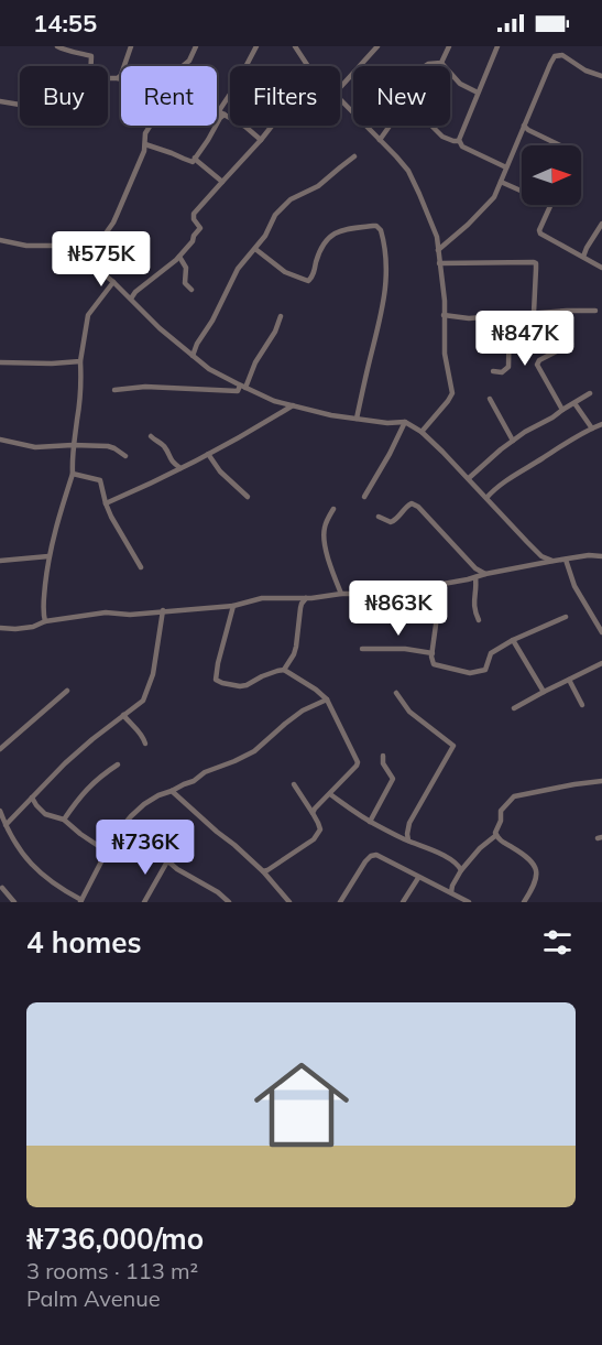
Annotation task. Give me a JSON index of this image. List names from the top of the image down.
{
  "north": "right",
  "page": {
    "status": "14:55",
    "chip": [
      "Buy",
      "Rent",
      "Filters",
      "New"
    ],
    "price": [
      "₦575K",
      "₦847K",
      "₦863K",
      "₦736K"
    ],
    "heading": "4 homes",
    "list": [
      {
        "name": "₦736,000/mo",
        "note": "3 rooms · 113 m² · Palm Avenue"
      }
    ]
  }
}
